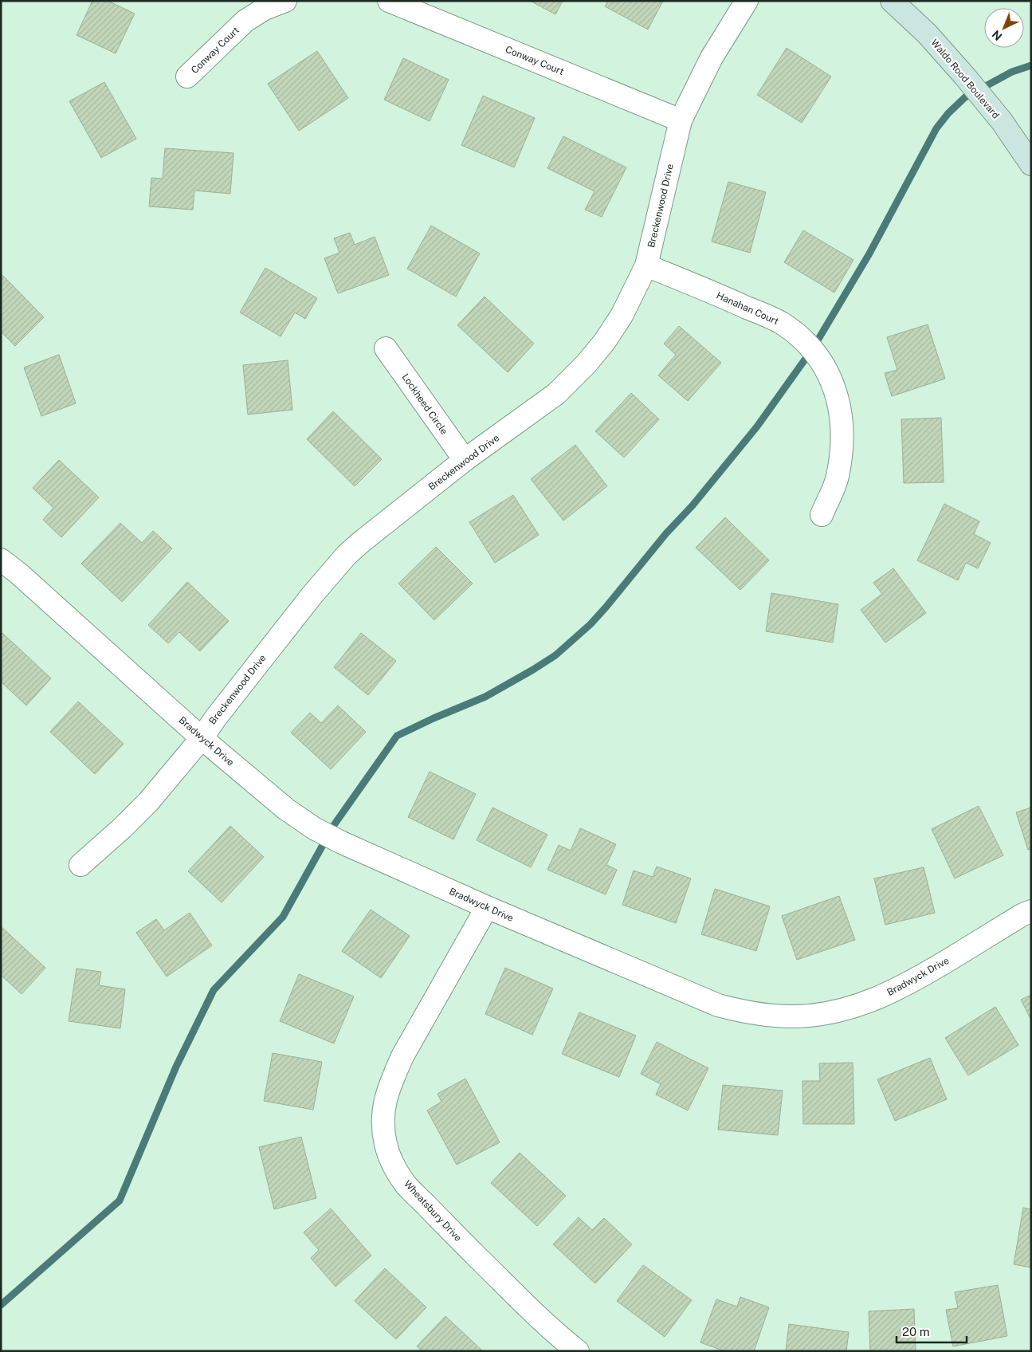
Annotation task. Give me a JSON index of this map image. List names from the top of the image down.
{
  "streets": {
    "street": [
      "Conway Court",
      "Waldo Rood Boulevard",
      "Breckenwood Drive",
      "Hanahan Court",
      "Lockheed Circle",
      "Bradwyck Drive",
      "Wheatsbury Drive"
    ]
  },
  "crossings": [
    ["Conway Court", "Breckenwood Drive"],
    ["Breckenwood Drive", "Hanahan Court"],
    ["Breckenwood Drive", "Lockheed Circle"],
    ["Breckenwood Drive", "Bradwyck Drive"],
    ["Bradwyck Drive", "Wheatsbury Drive"]
  ],
  "scale_bar": "20 m",
  "north": "bottom left"
}
